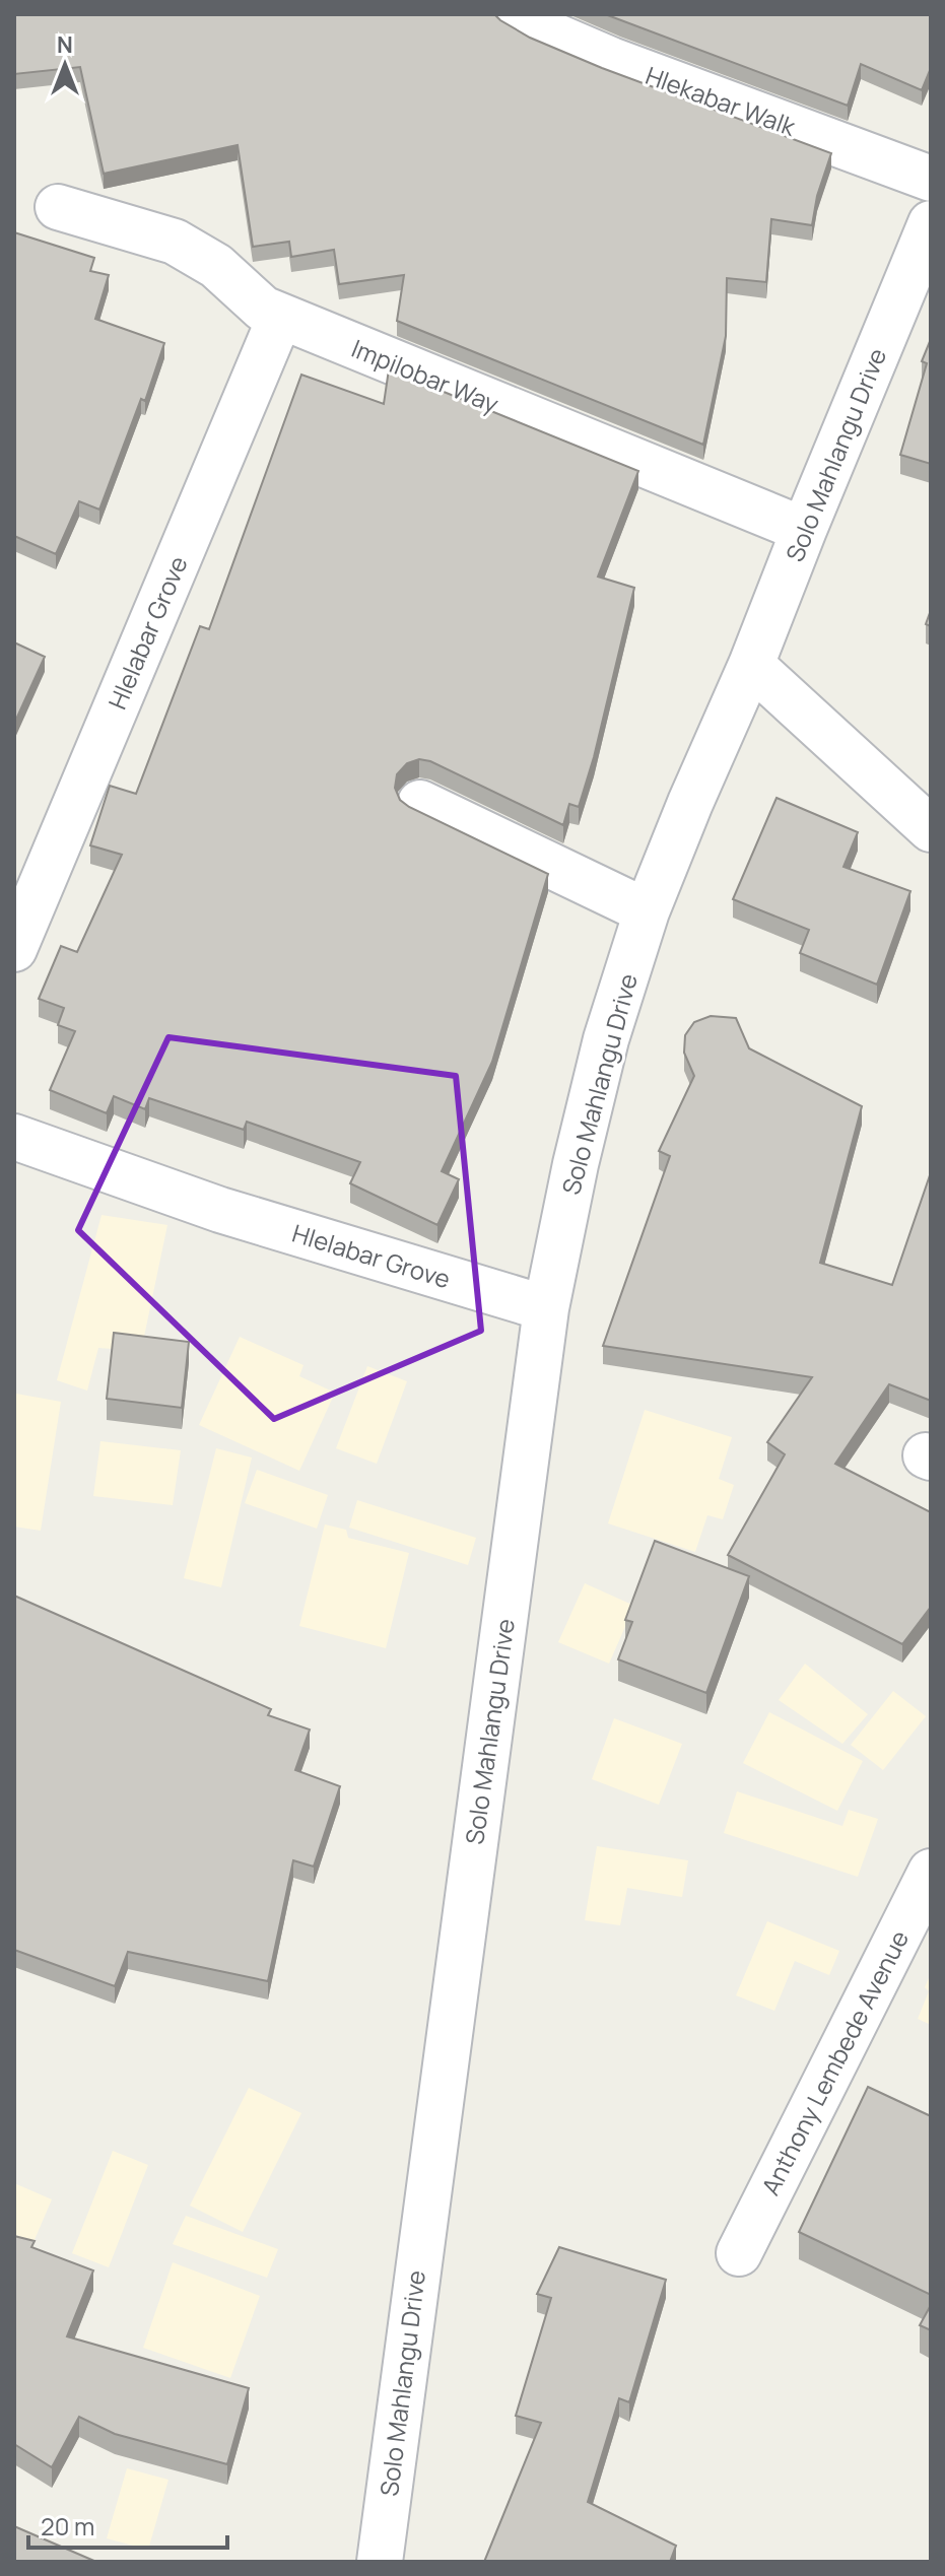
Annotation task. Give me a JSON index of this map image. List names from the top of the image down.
{
  "streets": {
    "street": [
      "Hlekabar Walk",
      "Impilobar Way",
      "Solo Mahlangu Drive",
      "Hlelabar Grove",
      "Anthony Lembede Avenue"
    ]
  },
  "crossings": [
    ["Impilobar Way", "Solo Mahlangu Drive"],
    ["Impilobar Way", "Hlelabar Grove"],
    ["Solo Mahlangu Drive", "Hlelabar Grove"]
  ],
  "scale_bar": "20 m",
  "north": "top"
}
